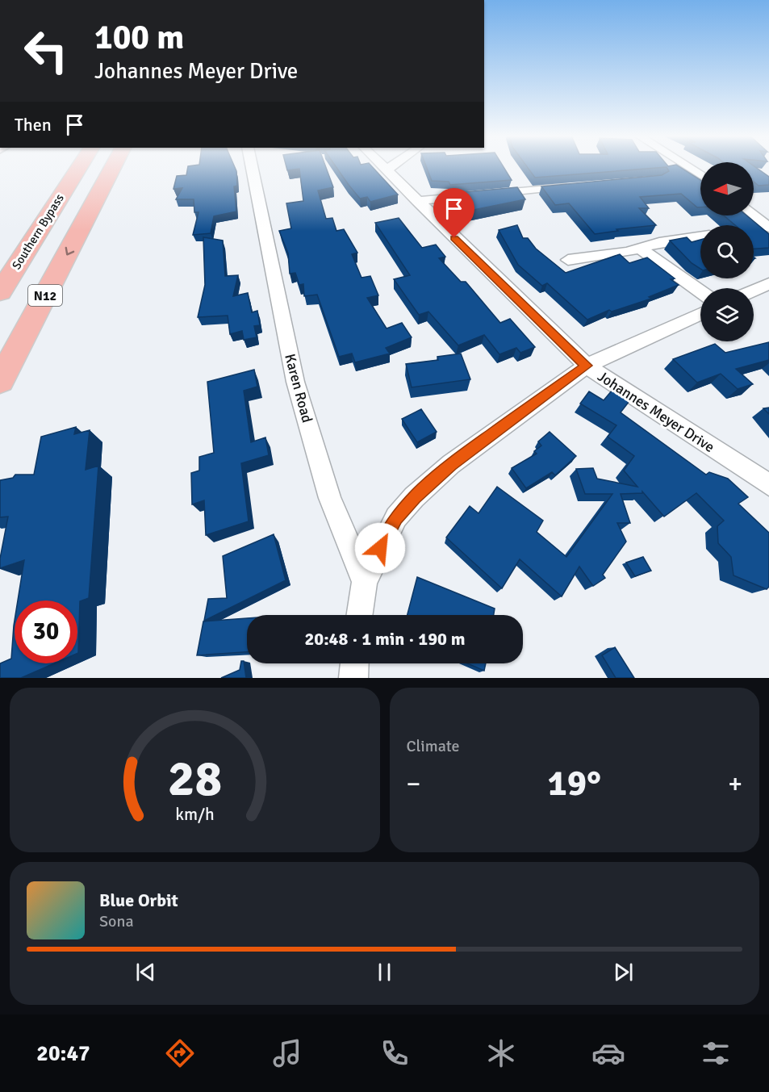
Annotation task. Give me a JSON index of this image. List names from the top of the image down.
{
  "streets": {
    "highway": ["Southern Bypass", "N12"],
    "street": ["Karen Road", "Johannes Meyer Drive"]
  },
  "north": "left",
  "page": {
    "turn": ["100 m", "Johannes Meyer Drive"],
    "then": "Then",
    "limit": "30",
    "trip": "20:48 · 1 min · 190 m",
    "tile": "Climate",
    "heat": ["−", "19°", "+"],
    "song": ["Blue Orbit", "Sona"],
    "tabs": "20:47",
    "gauge": ["28", "km/h"]
  }
}
